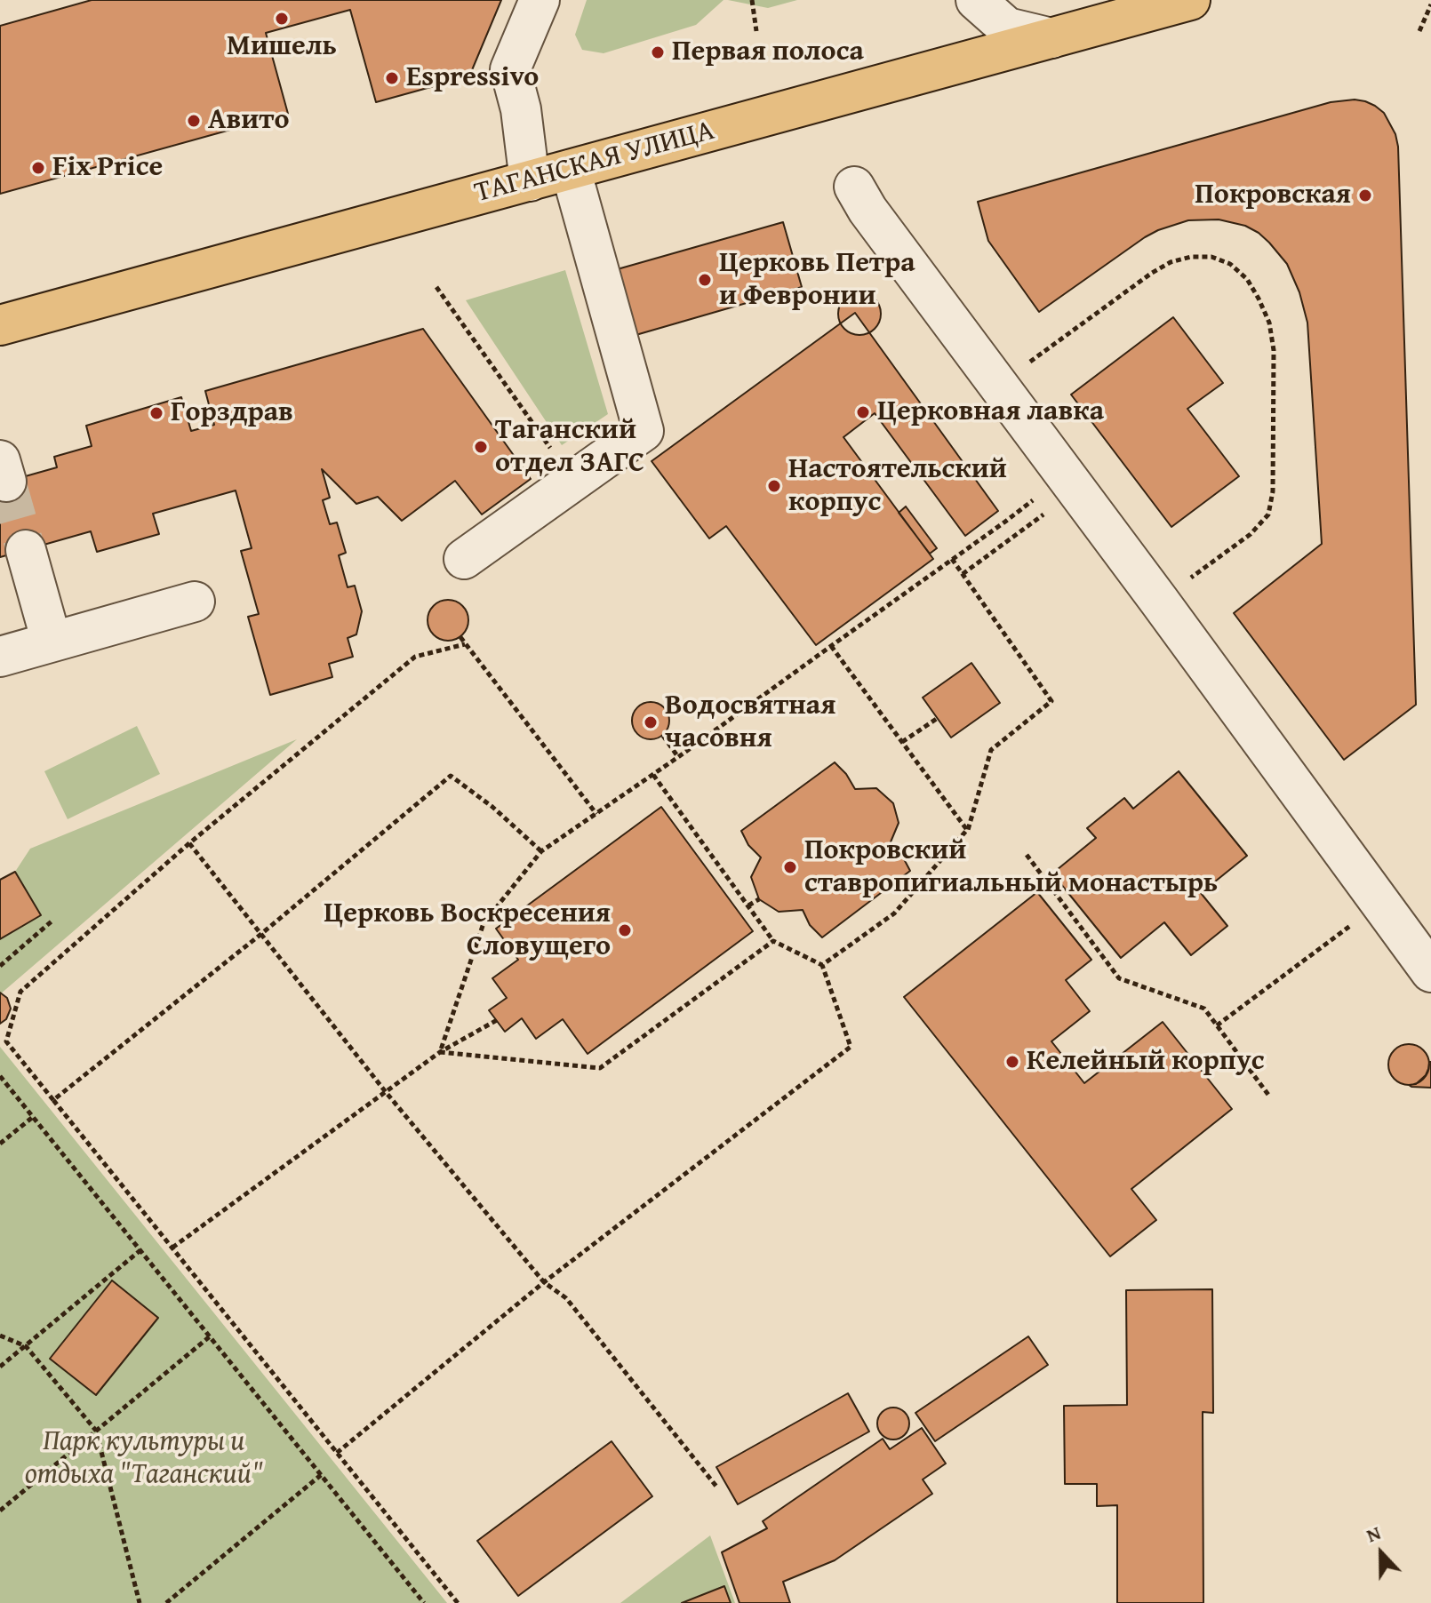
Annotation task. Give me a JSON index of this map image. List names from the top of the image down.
{
  "streets": {
    "main road": ["ТАГАНСКАЯ УЛИЦА"]
  },
  "parks": ["Парк культуры и отдыха \"Таганский\""],
  "places": [
    "Мишель",
    "Первая полоса",
    "Espressivo",
    "Авито",
    "Fix Price",
    "Покровская",
    "Церковь Петра и Февронии",
    "Церковная лавка",
    "Горздрав",
    "Таганский отдел ЗАГС",
    "Настоятельский корпус",
    "Водосвятная часовня",
    "Покровский ставропигиальный монастырь",
    "Церковь Воскресения Словущего",
    "Келейный корпус"
  ],
  "north": "top"
}
